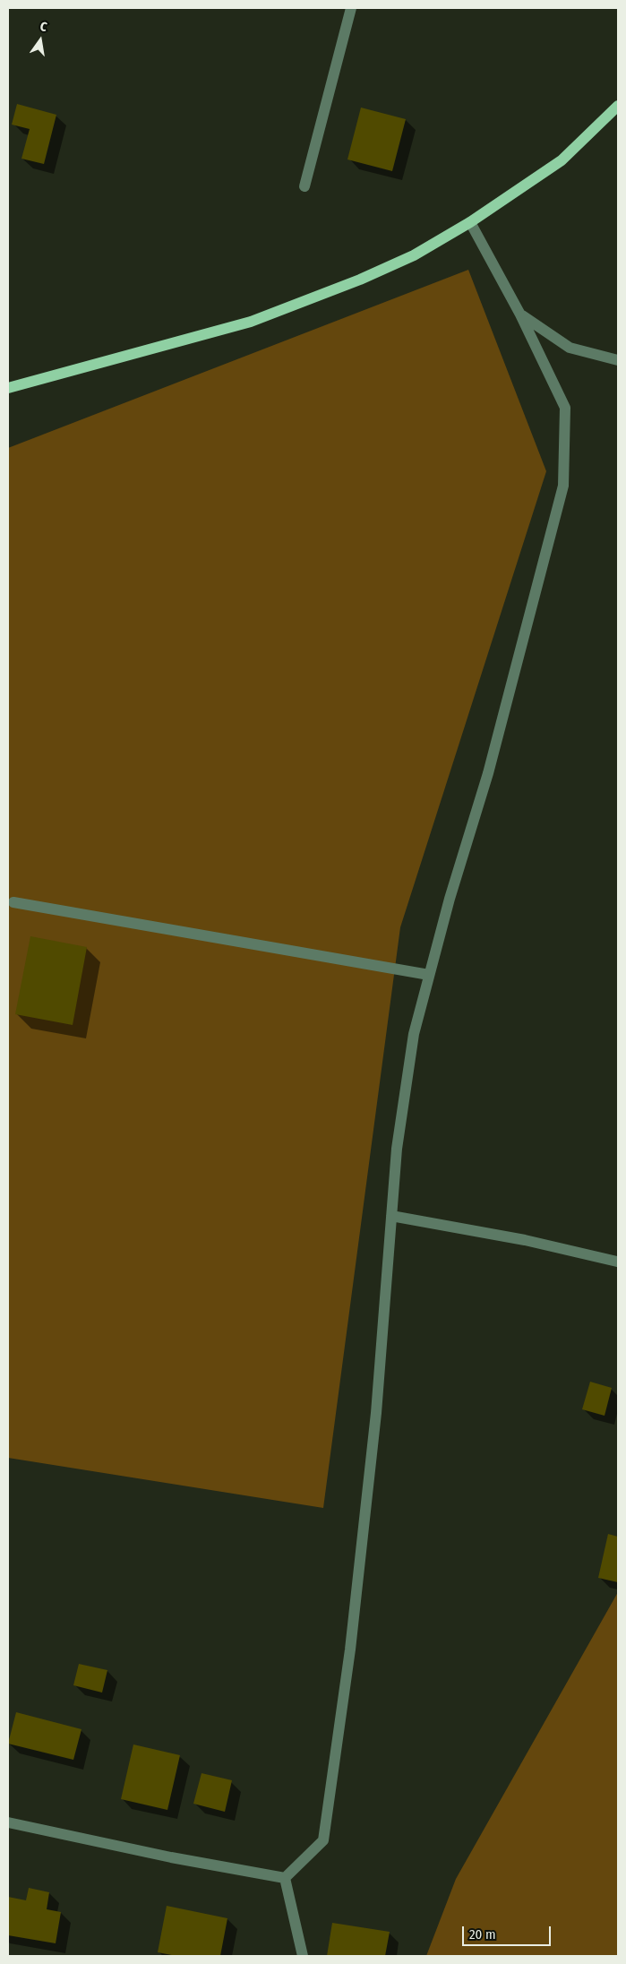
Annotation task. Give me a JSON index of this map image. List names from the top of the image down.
{
  "scale_bar": "20 m",
  "north": "top"
}
